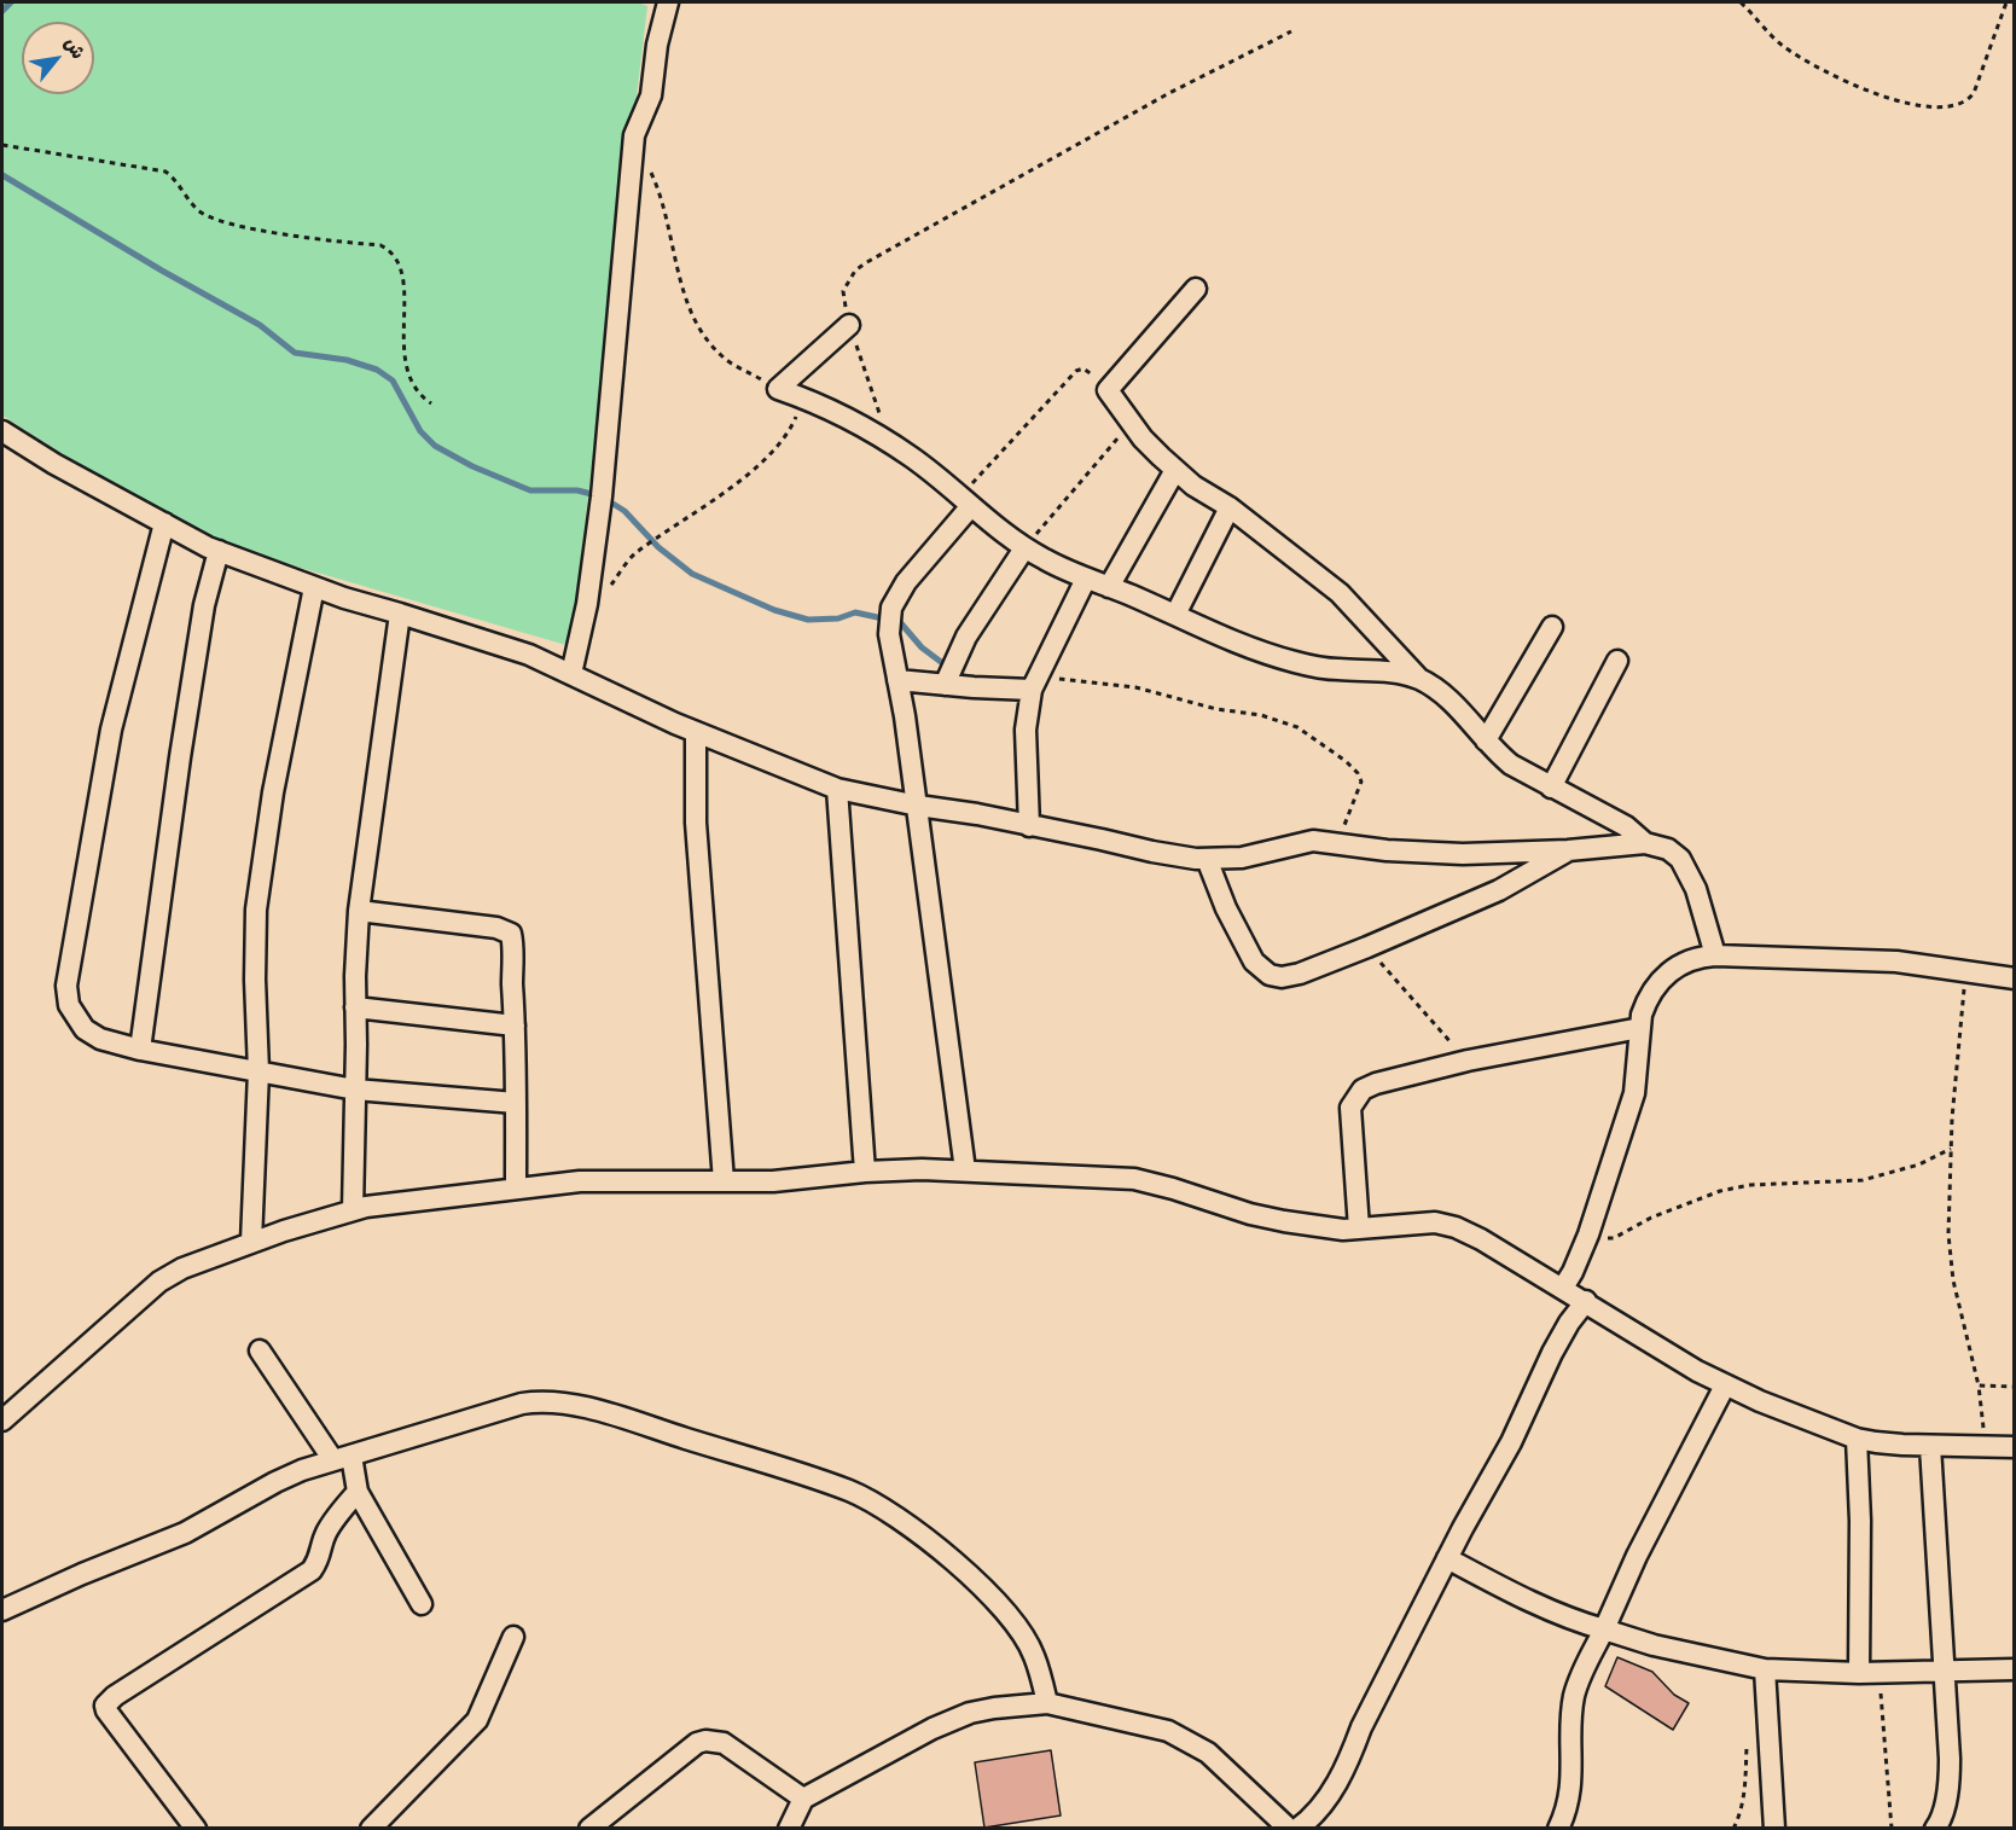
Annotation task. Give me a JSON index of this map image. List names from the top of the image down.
{
  "north": "top right"
}
